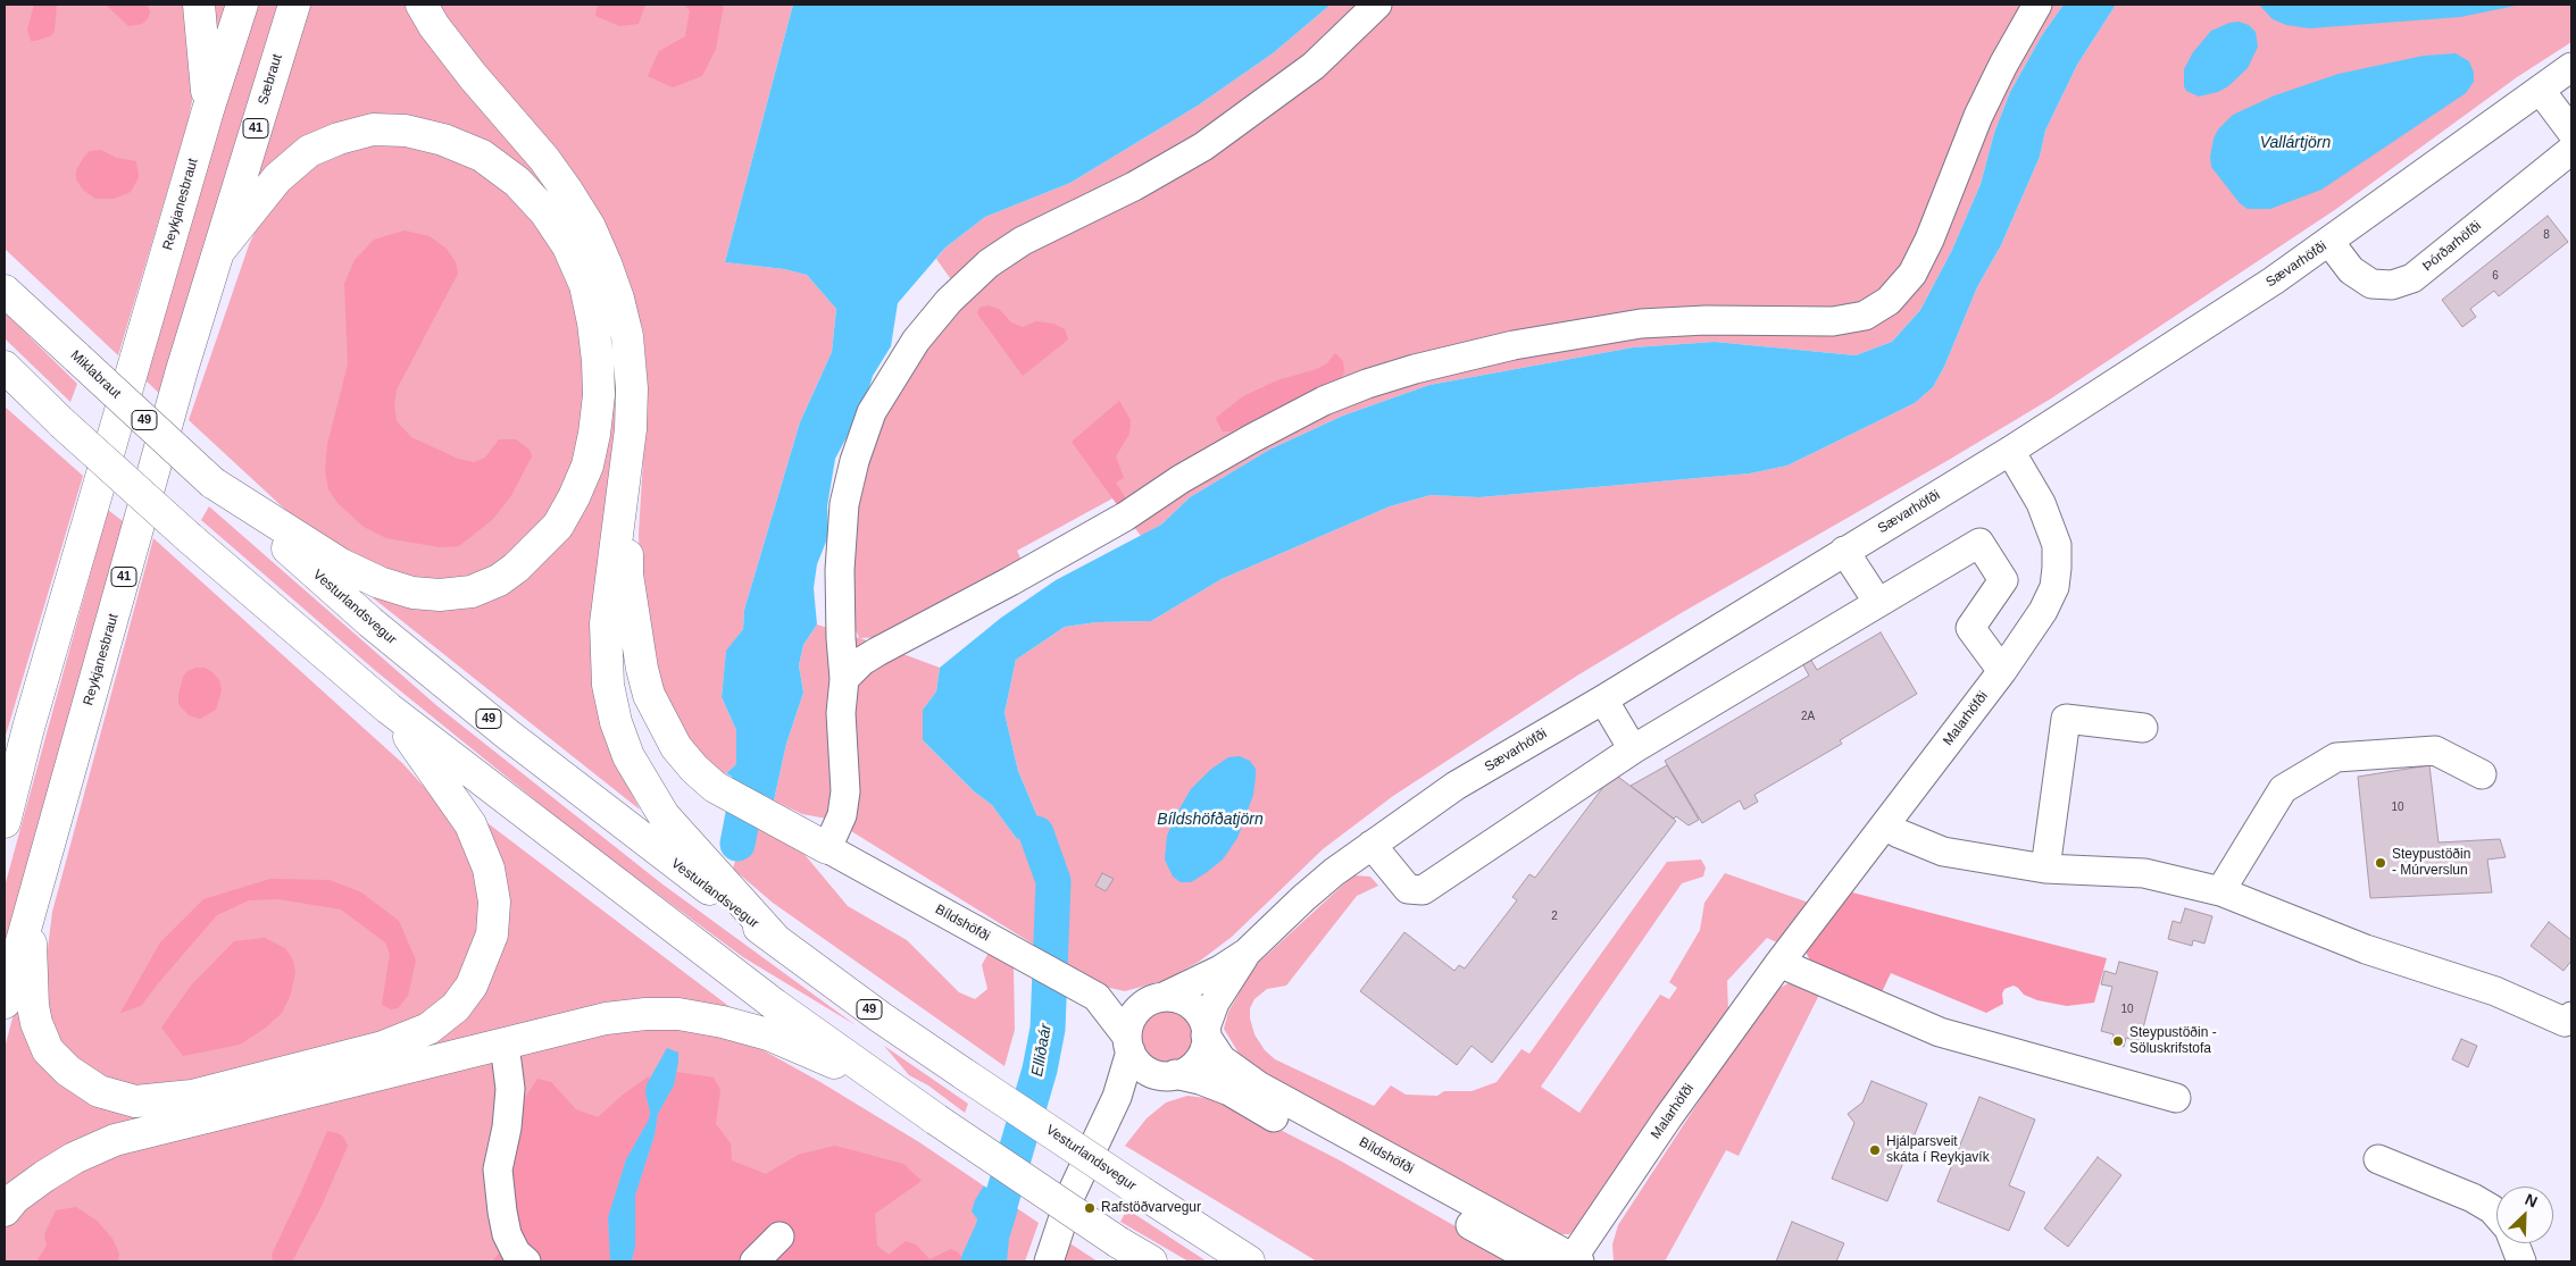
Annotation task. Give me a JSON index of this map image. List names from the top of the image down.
{
  "streets": {
    "highway": [
      "Sæbraut",
      "41",
      "Reykjanesbraut",
      "Miklabraut",
      "49",
      "Vesturlandsvegur"
    ],
    "street": [
      "Þórðarhöfði",
      "Sævarhöfði",
      "Malarhöfði",
      "Bíldshöfði"
    ]
  },
  "crossings": [
    ["Sæbraut", "Reykjanesbraut"],
    ["Þórðarhöfði", "Sævarhöfði"],
    ["Sævarhöfði", "Malarhöfði"],
    ["Sævarhöfði", "Bíldshöfði"],
    ["Miklabraut", "Vesturlandsvegur"],
    ["Malarhöfði", "Bíldshöfði"]
  ],
  "water": ["Vallártjörn", "Bíldshöfðatjörn", "Elliðaár"],
  "places": [
    "Steypustöðin - Múrverslun",
    "Steypustöðin - Söluskrifstofa",
    "Hjálparsveit skáta í Reykjavík",
    "Rafstöðvarvegur"
  ],
  "house_numbers": [
    "8",
    "6",
    "2A",
    "10",
    "2",
    "10"
  ],
  "north": "top right"
}
